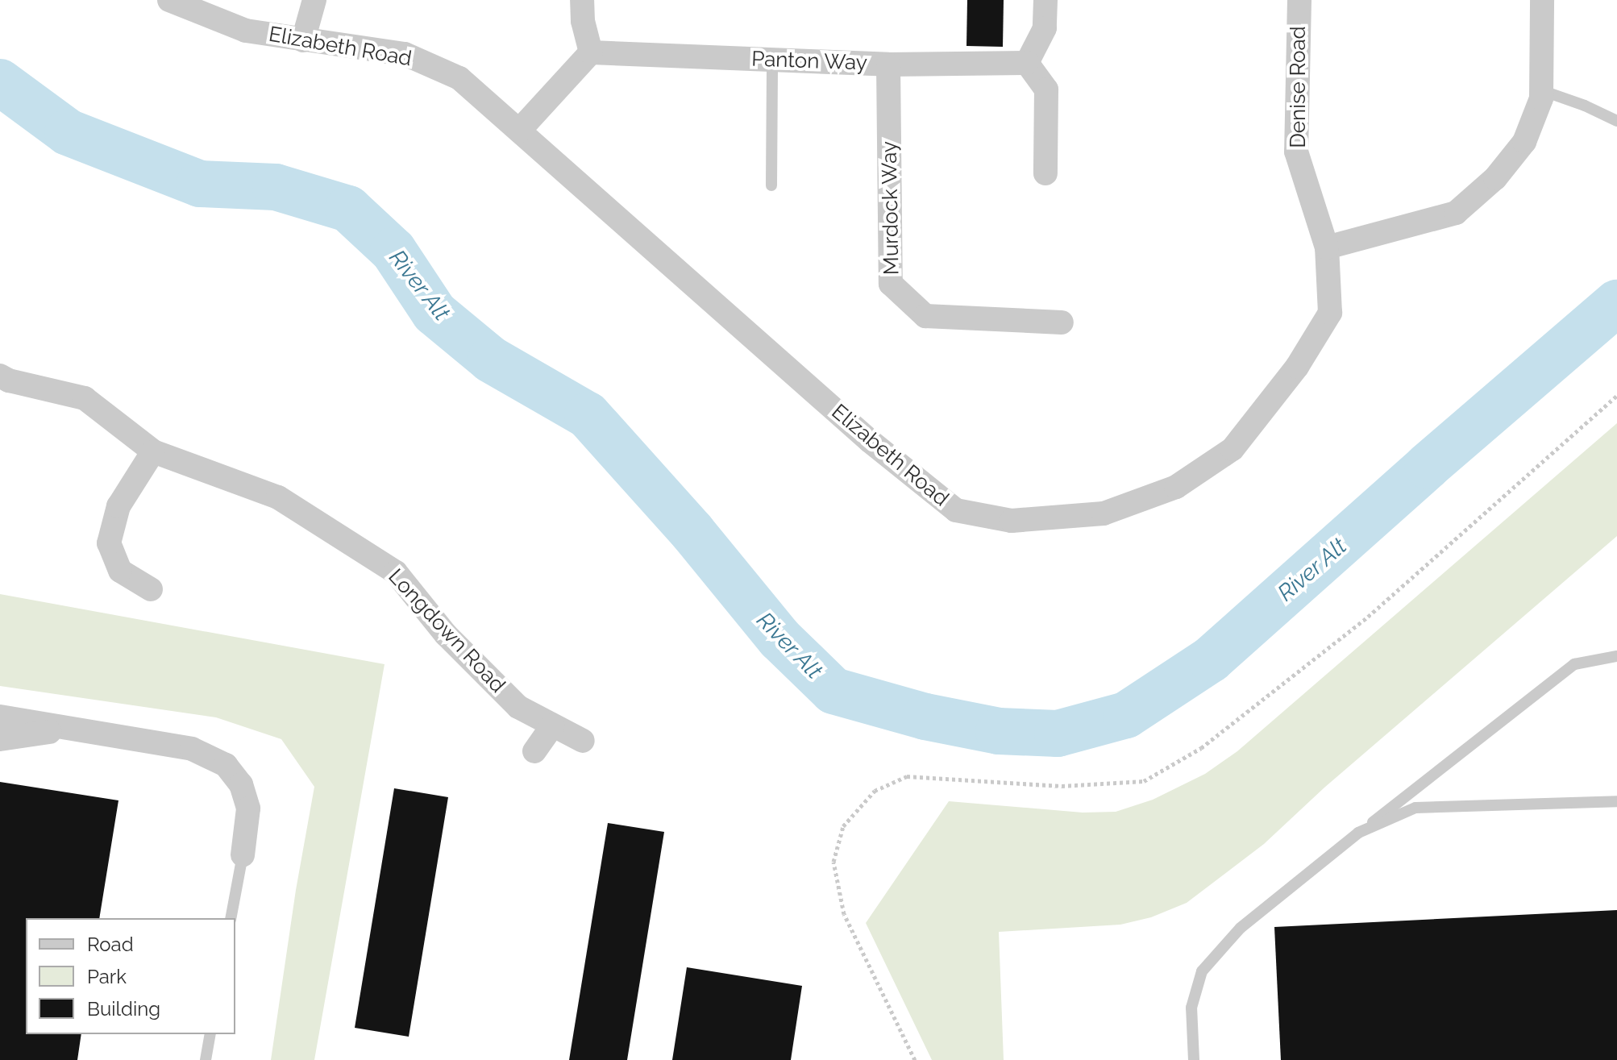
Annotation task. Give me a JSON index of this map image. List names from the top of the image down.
{
  "streets": {
    "street": [
      "Elizabeth Road",
      "Panton Way",
      "Denise Road",
      "Murdock Way",
      "Longdown Road"
    ]
  },
  "crossings": [
    ["Elizabeth Road", "Denise Road"],
    ["Panton Way", "Murdock Way"]
  ],
  "water": ["River Alt"],
  "legend": ["Road", "Park", "Building"]
}
